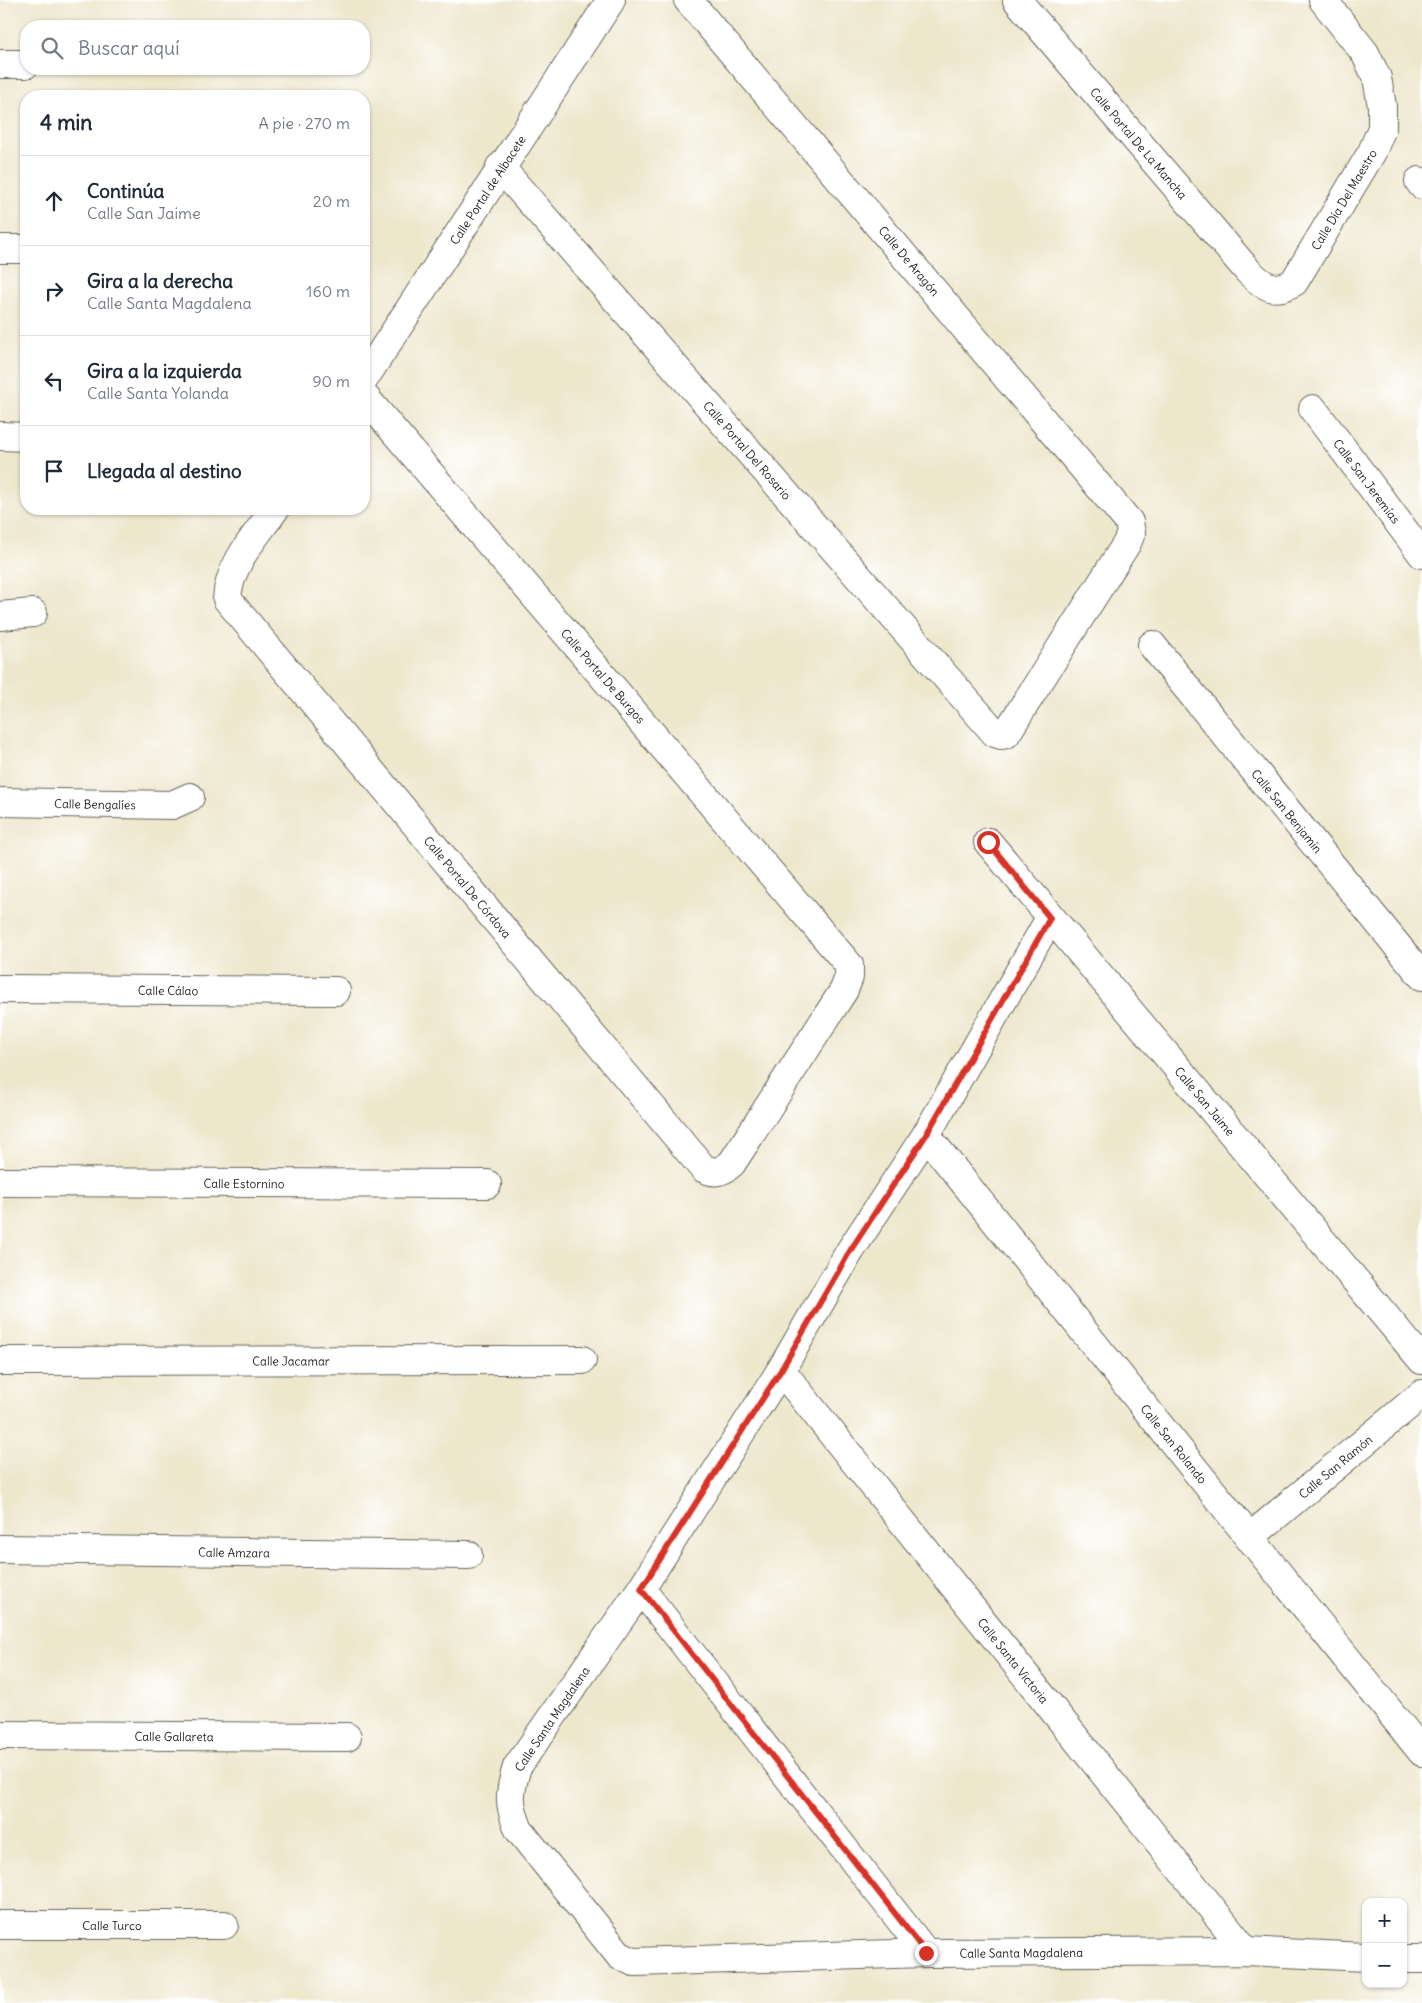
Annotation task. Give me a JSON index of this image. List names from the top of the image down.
{
  "streets": {
    "street": [
      "Calle Portal De La Mancha",
      "Calle Portal de Albacete",
      "Calle Día Del Maestro",
      "Calle De Aragón",
      "Calle Portal Del Rosario",
      "Calle San Jeremías",
      "Calle Portal De Burgos",
      "Calle Bengalíes",
      "Calle San Benjamín",
      "Calle Portal De Córdova",
      "Calle Cálao",
      "Calle San Jaime",
      "Calle Estornino",
      "Calle Jacamar",
      "Calle San Rolando",
      "Calle San Ramón",
      "Calle Amzara",
      "Calle Santa Victoria",
      "Calle Santa Magdalena",
      "Calle Gallareta",
      "Calle Turco"
    ]
  },
  "crossings": [
    ["Calle Portal De La Mancha", "Calle Día Del Maestro"],
    ["Calle Portal de Albacete", "Calle Portal Del Rosario"],
    ["Calle De Aragón", "Calle Portal Del Rosario"],
    ["Calle Portal De Burgos", "Calle Portal De Córdova"],
    ["Calle San Jaime", "Calle Santa Magdalena"],
    ["Calle San Rolando", "Calle San Ramón"],
    ["Calle San Rolando", "Calle Santa Magdalena"],
    ["Calle Santa Victoria", "Calle Santa Magdalena"]
  ],
  "page": {
    "search": "Buscar aquí",
    "heading": ["4 min", "A pie · 270 m"],
    "list": [
      ["Continúa", "Calle San Jaime", "20 m"],
      ["Gira a la derecha", "Calle Santa Magdalena", "160 m"],
      ["Gira a la izquierda", "Calle Santa Yolanda", "90 m"],
      "Llegada al destino"
    ],
    "map_buttons": ["+", "−"]
  }
}
